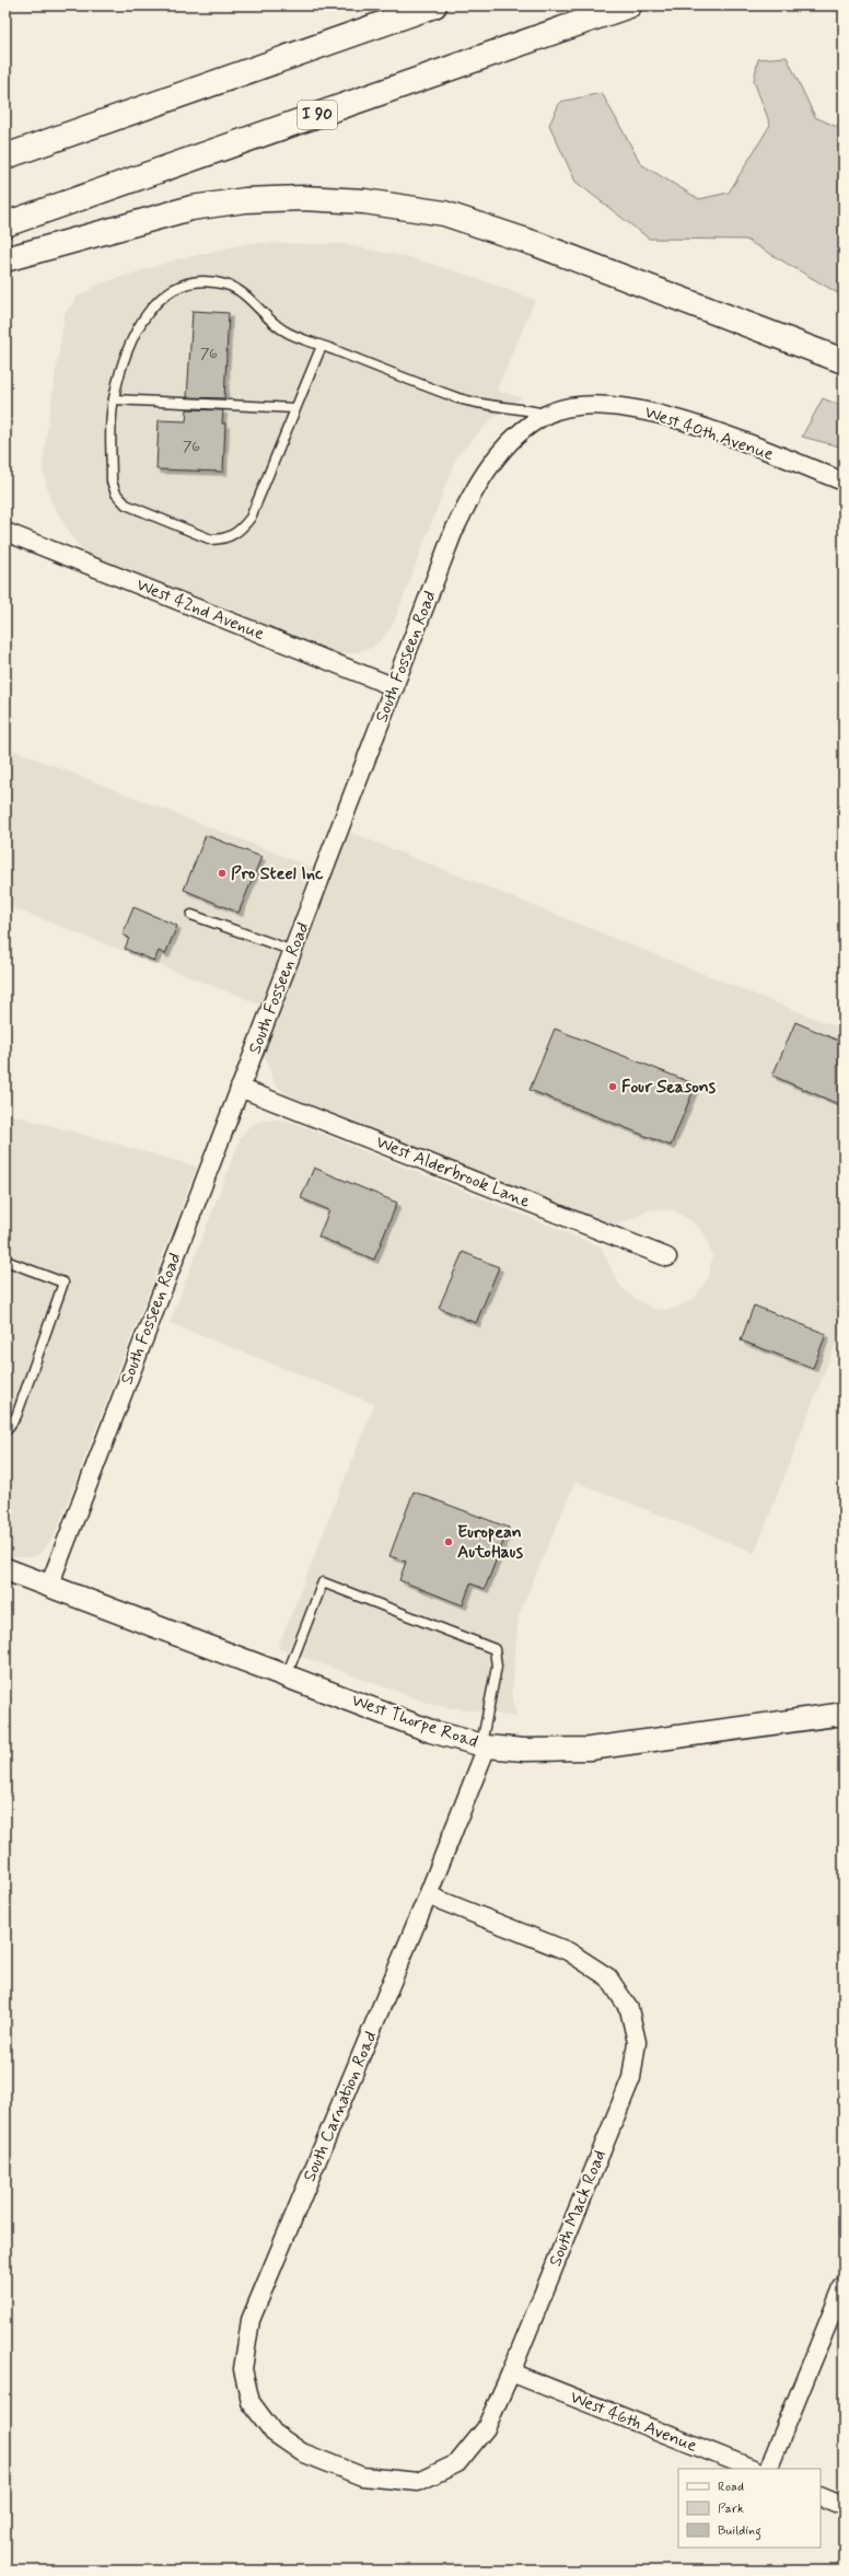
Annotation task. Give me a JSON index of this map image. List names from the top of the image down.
{
  "streets": {
    "highway": ["I 90"],
    "street": [
      "West 40th Avenue",
      "West 42nd Avenue",
      "South Fosseen Road",
      "West Alderbrook Lane",
      "West Thorpe Road",
      "South Carnation Road",
      "South Mack Road",
      "West 46th Avenue"
    ]
  },
  "crossings": [
    ["West 40th Avenue", "South Fosseen Road"],
    ["West 42nd Avenue", "South Fosseen Road"],
    ["South Fosseen Road", "West Alderbrook Lane"],
    ["South Fosseen Road", "West Thorpe Road"],
    ["West Thorpe Road", "South Carnation Road"],
    ["South Carnation Road", "South Mack Road"],
    ["South Mack Road", "West 46th Avenue"]
  ],
  "places": ["Pro Steel Inc", "Four Seasons", "European AutoHaus"],
  "house_numbers": ["76", "76"],
  "legend": ["Road", "Park", "Building"]
}
